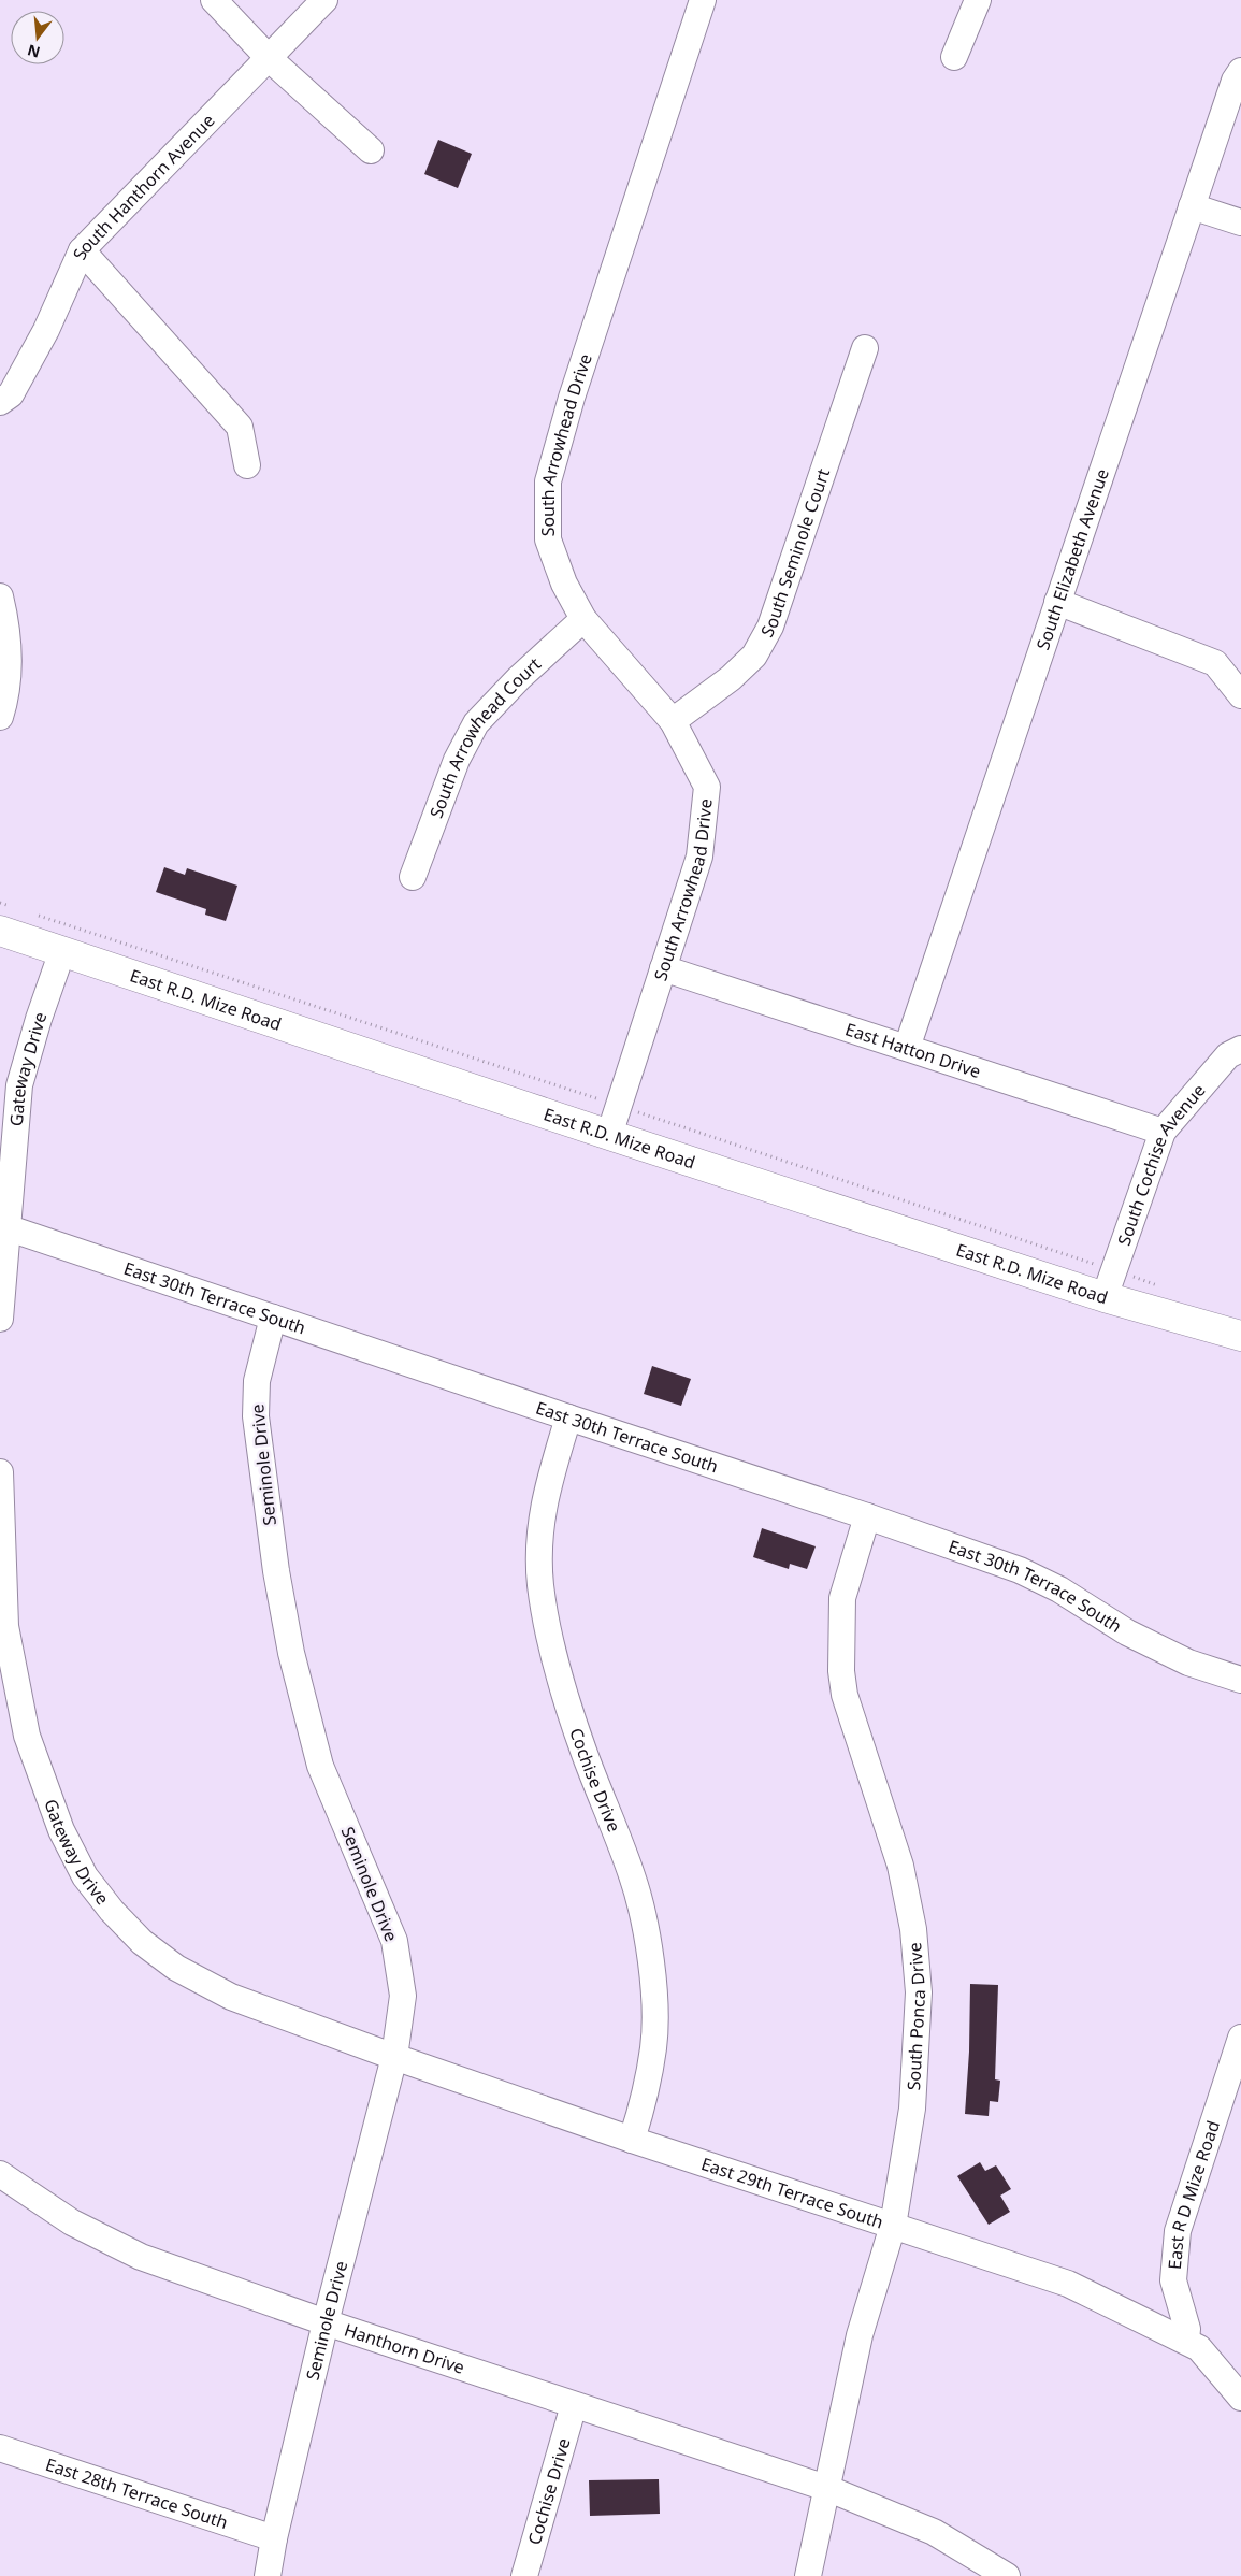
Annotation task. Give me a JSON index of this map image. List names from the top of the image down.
{
  "streets": {
    "main road": ["East R.D. Mize Road"],
    "street": [
      "South Hanthorn Avenue",
      "South Arrowhead Drive",
      "South Seminole Court",
      "South Elizabeth Avenue",
      "South Arrowhead Court",
      "East Hatton Drive",
      "Gateway Drive",
      "South Cochise Avenue",
      "East 30th Terrace South",
      "Seminole Drive",
      "Cochise Drive",
      "South Ponca Drive",
      "East 29th Terrace South",
      "East R D Mize Road",
      "Hanthorn Drive",
      "East 28th Terrace South"
    ]
  },
  "crossings": [
    ["South Arrowhead Drive", "South Seminole Court"],
    ["South Arrowhead Drive", "South Arrowhead Court"],
    ["South Arrowhead Drive", "East R.D. Mize Road"],
    ["South Arrowhead Drive", "East Hatton Drive"],
    ["South Elizabeth Avenue", "East Hatton Drive"],
    ["East R.D. Mize Road", "Gateway Drive"],
    ["East R.D. Mize Road", "South Cochise Avenue"],
    ["East Hatton Drive", "South Cochise Avenue"],
    ["Gateway Drive", "East 30th Terrace South"],
    ["Gateway Drive", "Seminole Drive"],
    ["Gateway Drive", "East 29th Terrace South"],
    ["East 30th Terrace South", "Seminole Drive"],
    ["East 30th Terrace South", "Cochise Drive"],
    ["East 30th Terrace South", "South Ponca Drive"],
    ["Seminole Drive", "East 29th Terrace South"],
    ["Seminole Drive", "Hanthorn Drive"],
    ["Seminole Drive", "East 28th Terrace South"],
    ["Cochise Drive", "East 29th Terrace South"],
    ["Cochise Drive", "Hanthorn Drive"],
    ["South Ponca Drive", "East 29th Terrace South"],
    ["South Ponca Drive", "Hanthorn Drive"],
    ["East 29th Terrace South", "East R D Mize Road"]
  ],
  "north": "bottom"
}
